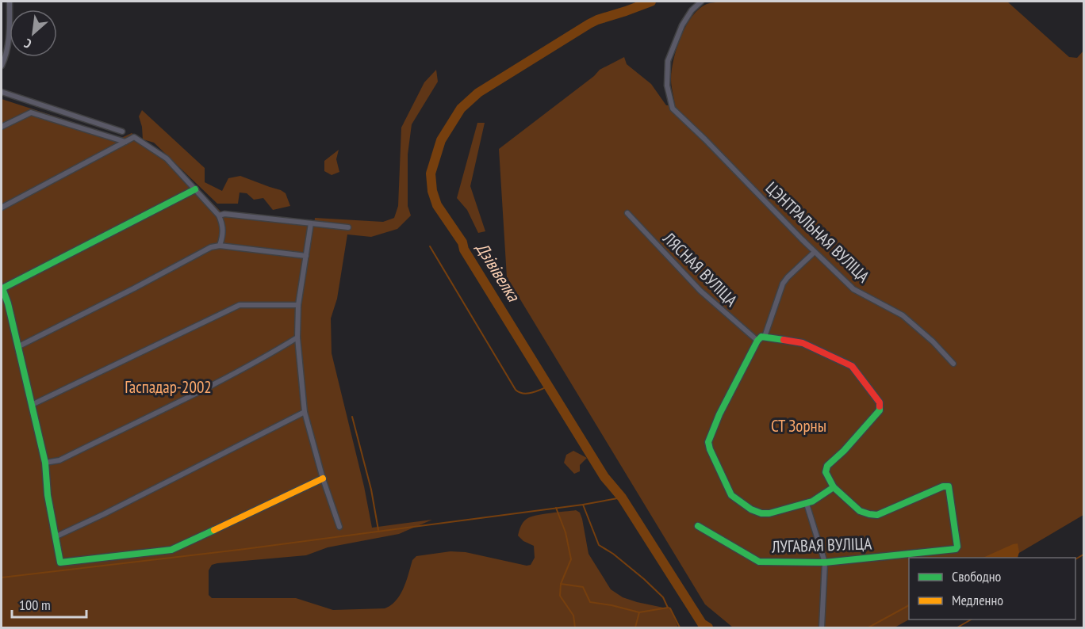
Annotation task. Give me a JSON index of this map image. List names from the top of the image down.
{
  "streets": {
    "street": ["ЦЭНТРАЛЬНАЯ ВУЛІЦА", "ЛЯСНАЯ ВУЛІЦА", "ЛУГАВАЯ ВУЛІЦА"]
  },
  "water": ["Дзівівелка"],
  "parks": ["Гаспадар-2002", "СТ Зорны"],
  "legend": ["Свободно", "Медленно"],
  "scale_bar": "100 m",
  "north": "bottom left"
}
